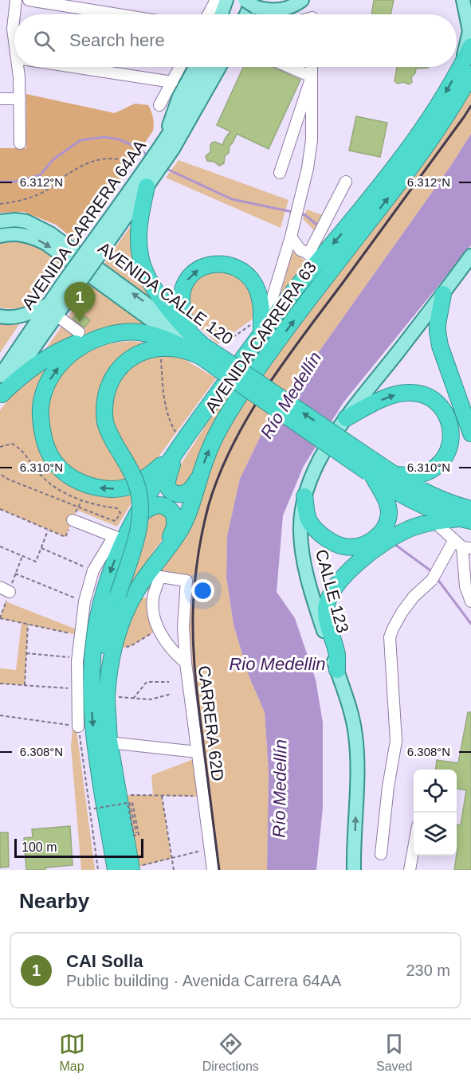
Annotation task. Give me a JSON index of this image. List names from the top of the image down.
{
  "streets": {
    "highway": ["AVENIDA CALLE 120", "AVENIDA CARRERA 63"],
    "main road": ["AVENIDA CARRERA 64AA", "CALLE 123"],
    "street": ["CARRERA 62D"]
  },
  "crossings": [
    ["AVENIDA CALLE 120", "AVENIDA CARRERA 63"],
    ["AVENIDA CARRERA 63", "CARRERA 62D"]
  ],
  "water": ["Río Medellín", "Rio Medellin"],
  "scale_bar": "100 m",
  "page": {
    "search": "Search here",
    "pins": "1",
    "scale": "100 m",
    "heading": "Nearby",
    "list": [
      {
        "mark": "1",
        "name": "CAI Solla",
        "note": "Public building · Avenida Carrera 64AA",
        "value": "230 m"
      }
    ],
    "nav": ["Map", "Directions", "Saved"]
  },
  "coordinates": ["6.312°N", "6.310°N", "6.308°N"]
}
